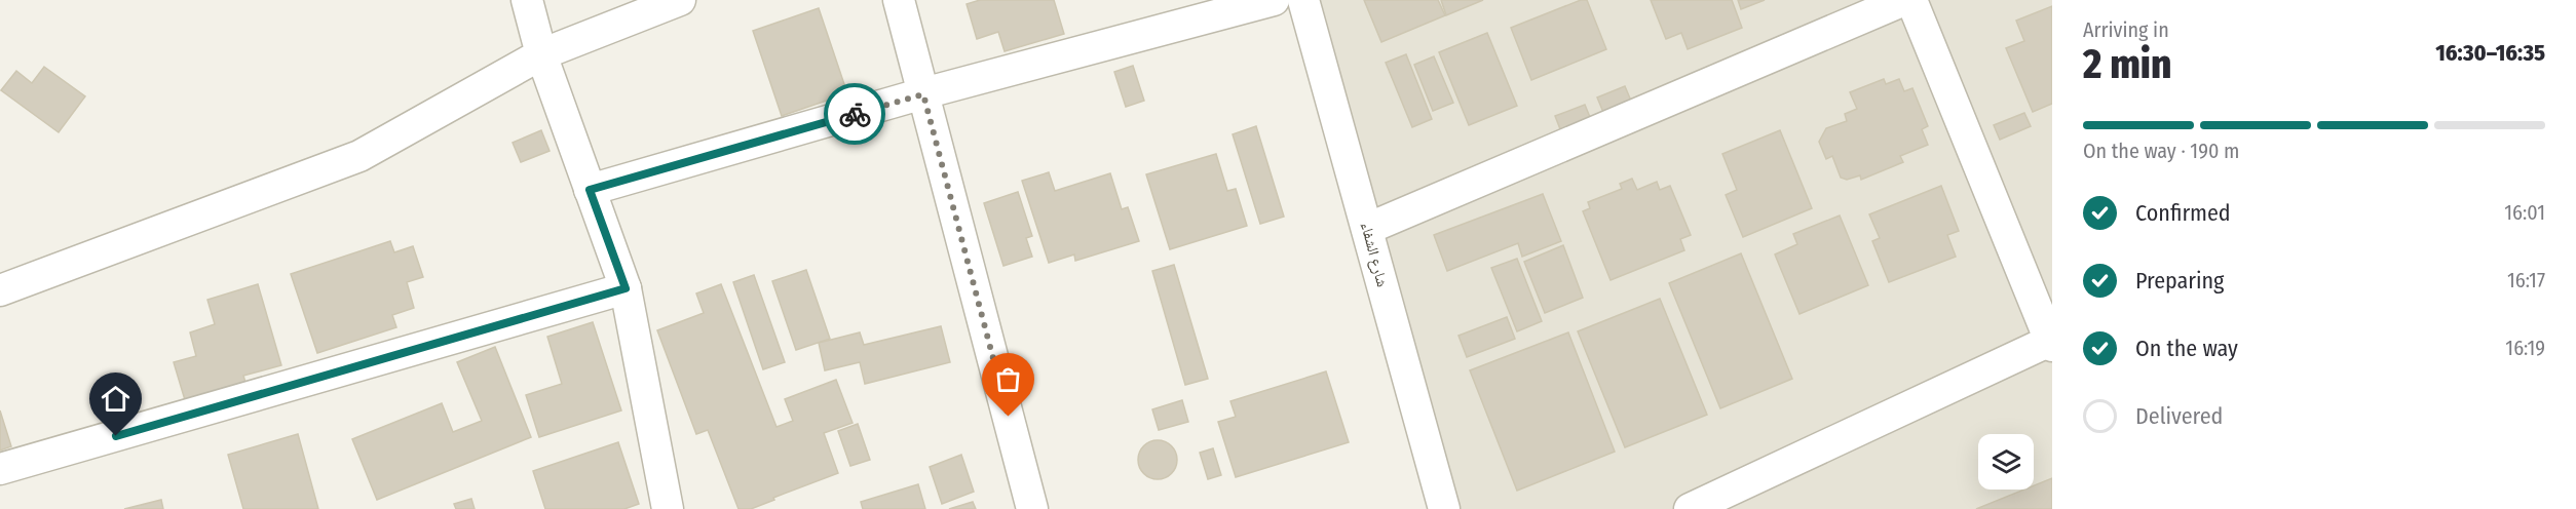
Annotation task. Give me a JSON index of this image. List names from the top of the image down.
{
  "streets": {
    "street": ["شارع الشفاء"]
  },
  "page": {
    "heading": ["2 min", "Arriving in", "16:30–16:35"],
    "bar": "On the way · 190 m",
    "list": [
      ["Confirmed", "16:01"],
      ["Preparing", "16:17"],
      ["On the way", "16:19"],
      "Delivered"
    ]
  }
}
